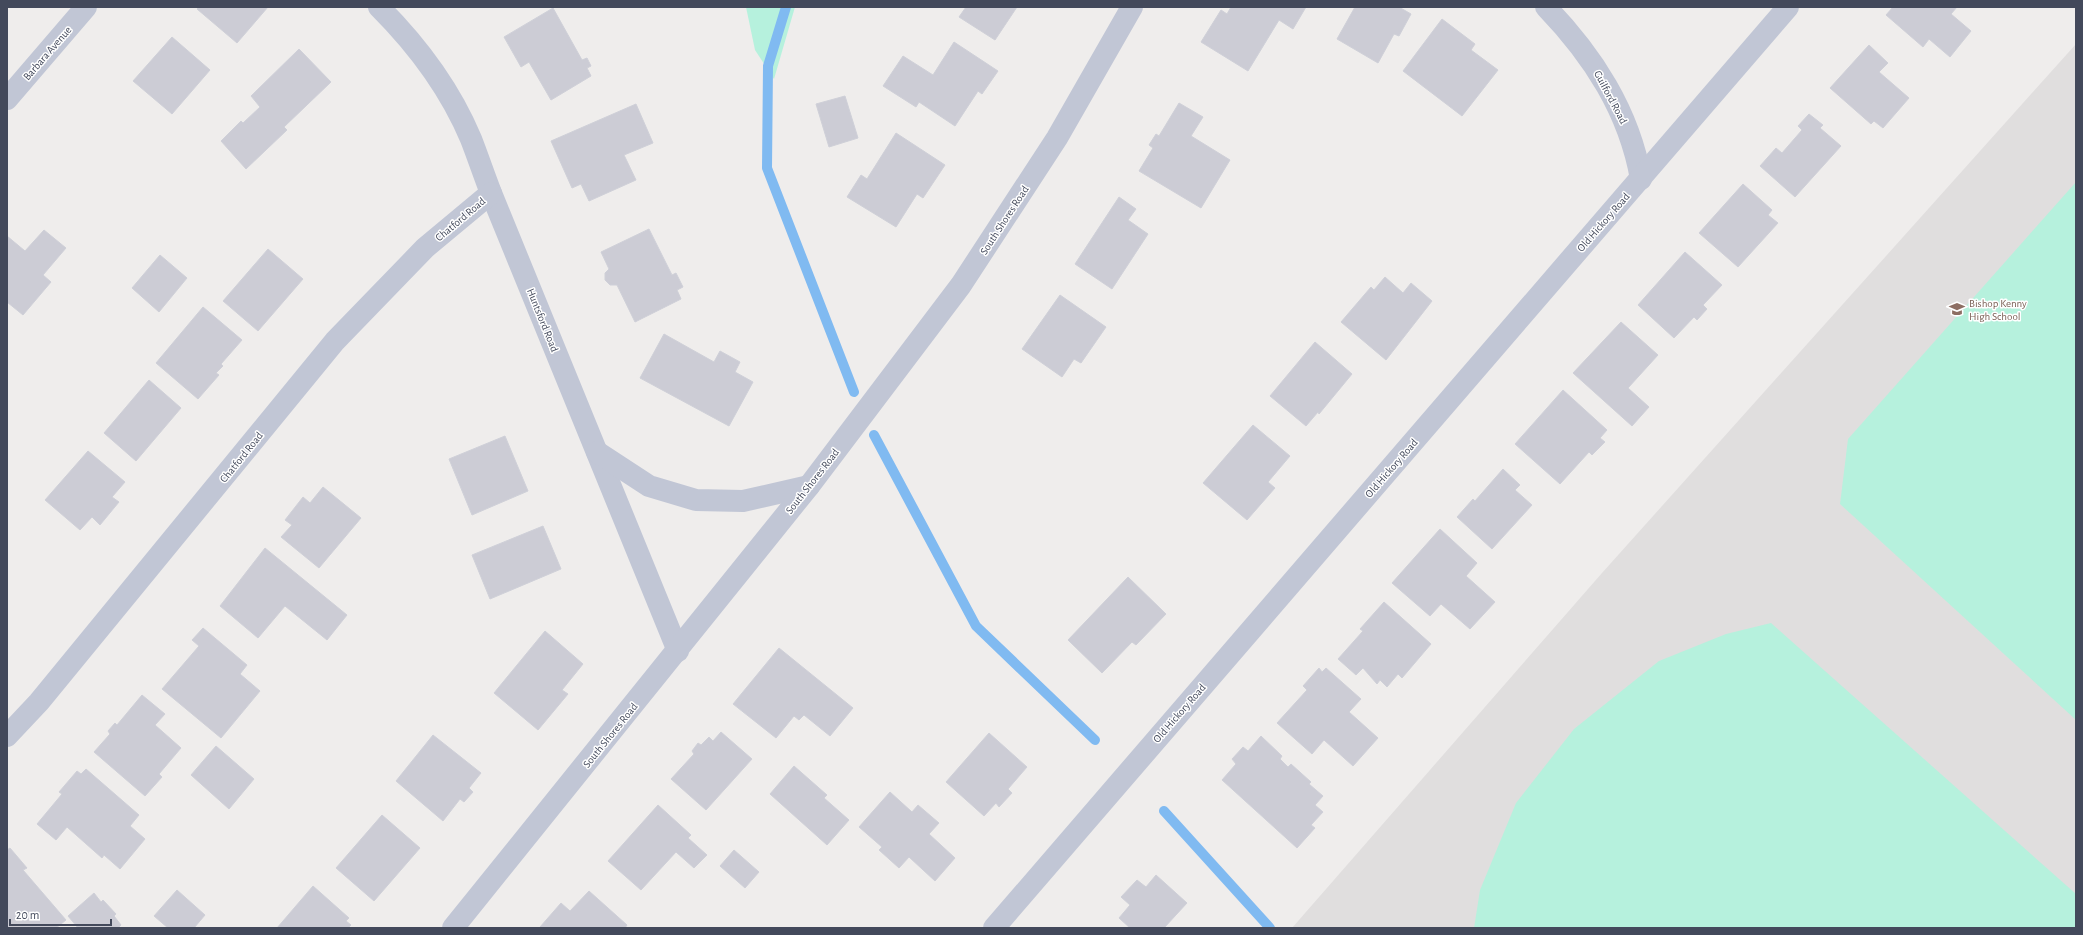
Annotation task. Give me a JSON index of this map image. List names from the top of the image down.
{
  "streets": {
    "street": [
      "Barbara Avenue",
      "Guilford Road",
      "Chatford Road",
      "South Shores Road",
      "Old Hickory Road",
      "Huntsford Road"
    ]
  },
  "crossings": [
    ["Guilford Road", "Old Hickory Road"],
    ["Chatford Road", "Huntsford Road"],
    ["South Shores Road", "Huntsford Road"]
  ],
  "places": {
    "school or university": ["Bishop Kenny High School"]
  },
  "scale_bar": "20 m"
}
